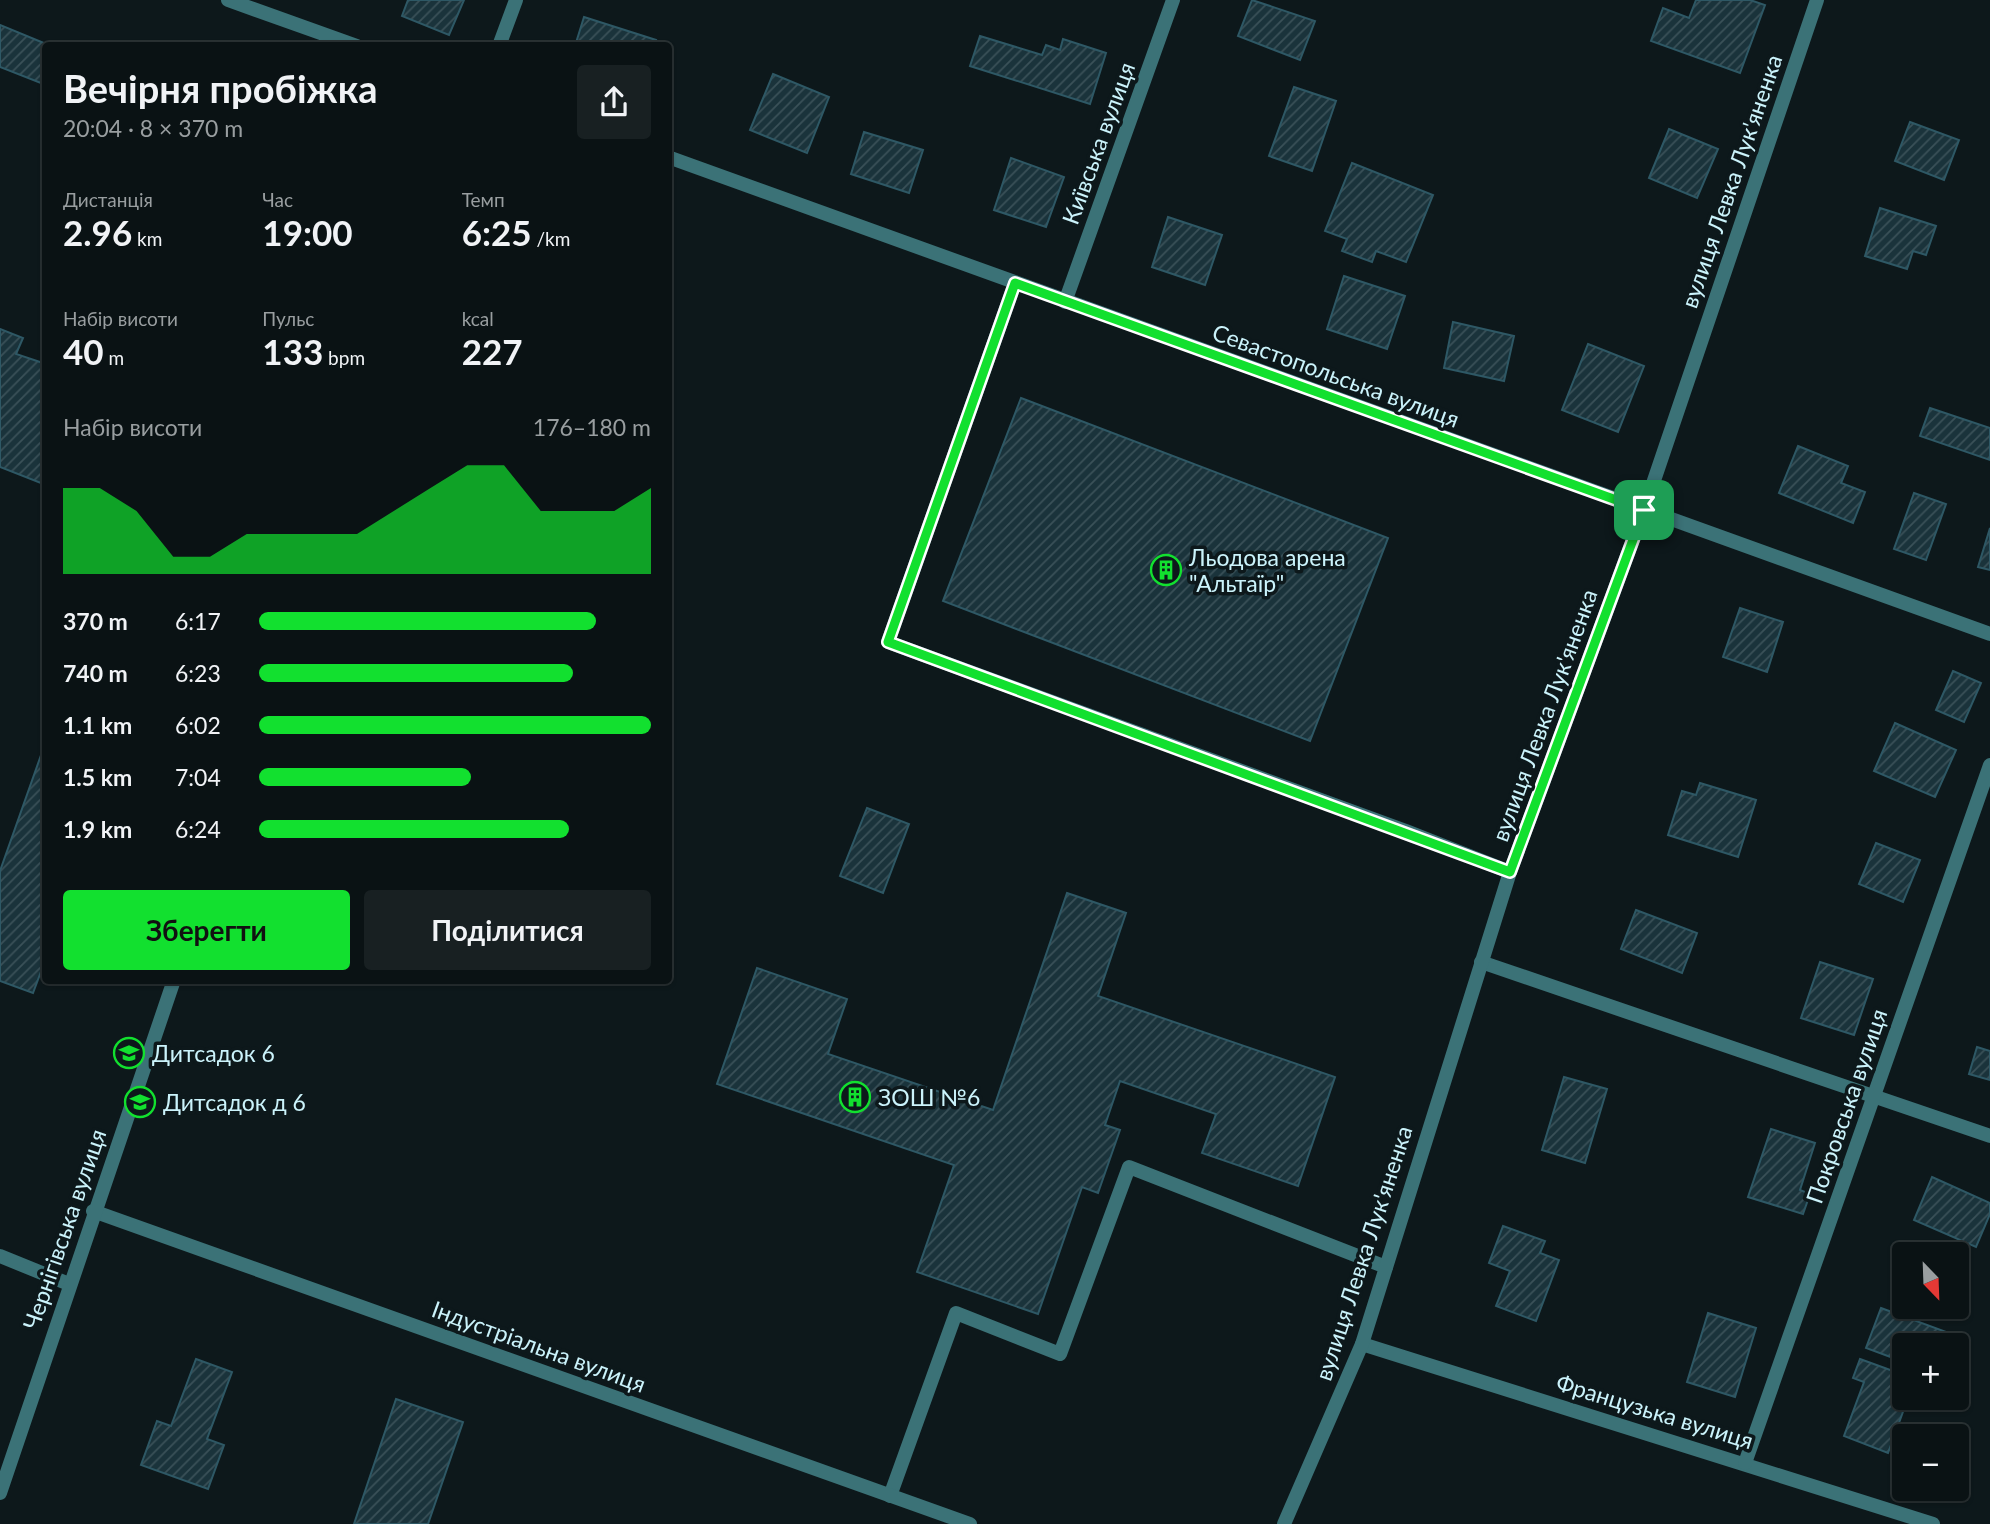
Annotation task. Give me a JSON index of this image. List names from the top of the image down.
{
  "streets": {
    "street": [
      "Київська вулиця",
      "вулиця Левка Лук'яненка",
      "Севастопольська вулиця",
      "Покровська вулиця",
      "Чернігівська вулиця",
      "Індустріальна вулиця",
      "Французька вулиця"
    ]
  },
  "crossings": [
    ["Київська вулиця", "Севастопольська вулиця"],
    ["вулиця Левка Лук'яненка", "Севастопольська вулиця"],
    ["вулиця Левка Лук'яненка", "Французька вулиця"],
    ["Покровська вулиця", "Французька вулиця"],
    ["Чернігівська вулиця", "Індустріальна вулиця"]
  ],
  "places": {
    "building": ["Льодова арена \"Альтаїр\"", "ЗОШ №6"],
    "school or university": ["Дитсадок 6", "Дитсадок д 6"]
  },
  "north": "bottom right",
  "page": {
    "heading": ["Вечірня пробіжка", "20:04 · 8 × 370 m"],
    "stats": [
      ["Дистанція", "2.96 km"],
      ["Час", "19:00"],
      ["Темп", "6:25 /km"],
      ["Набір висоти", "40 m"],
      ["Пульс", "133 bpm"],
      ["kcal", "227"]
    ],
    "chart": ["Набір висоти", "176–180 m"],
    "list": [
      {
        "name": "370 m",
        "note": "6:17"
      },
      {
        "name": "740 m",
        "note": "6:23"
      },
      {
        "name": "1.1 km",
        "note": "6:02"
      },
      {
        "name": "1.5 km",
        "note": "7:04"
      },
      {
        "name": "1.9 km",
        "note": "6:24"
      }
    ],
    "buttons": ["Зберегти", "Поділитися"],
    "map_buttons": ["+", "−"]
  }
}
